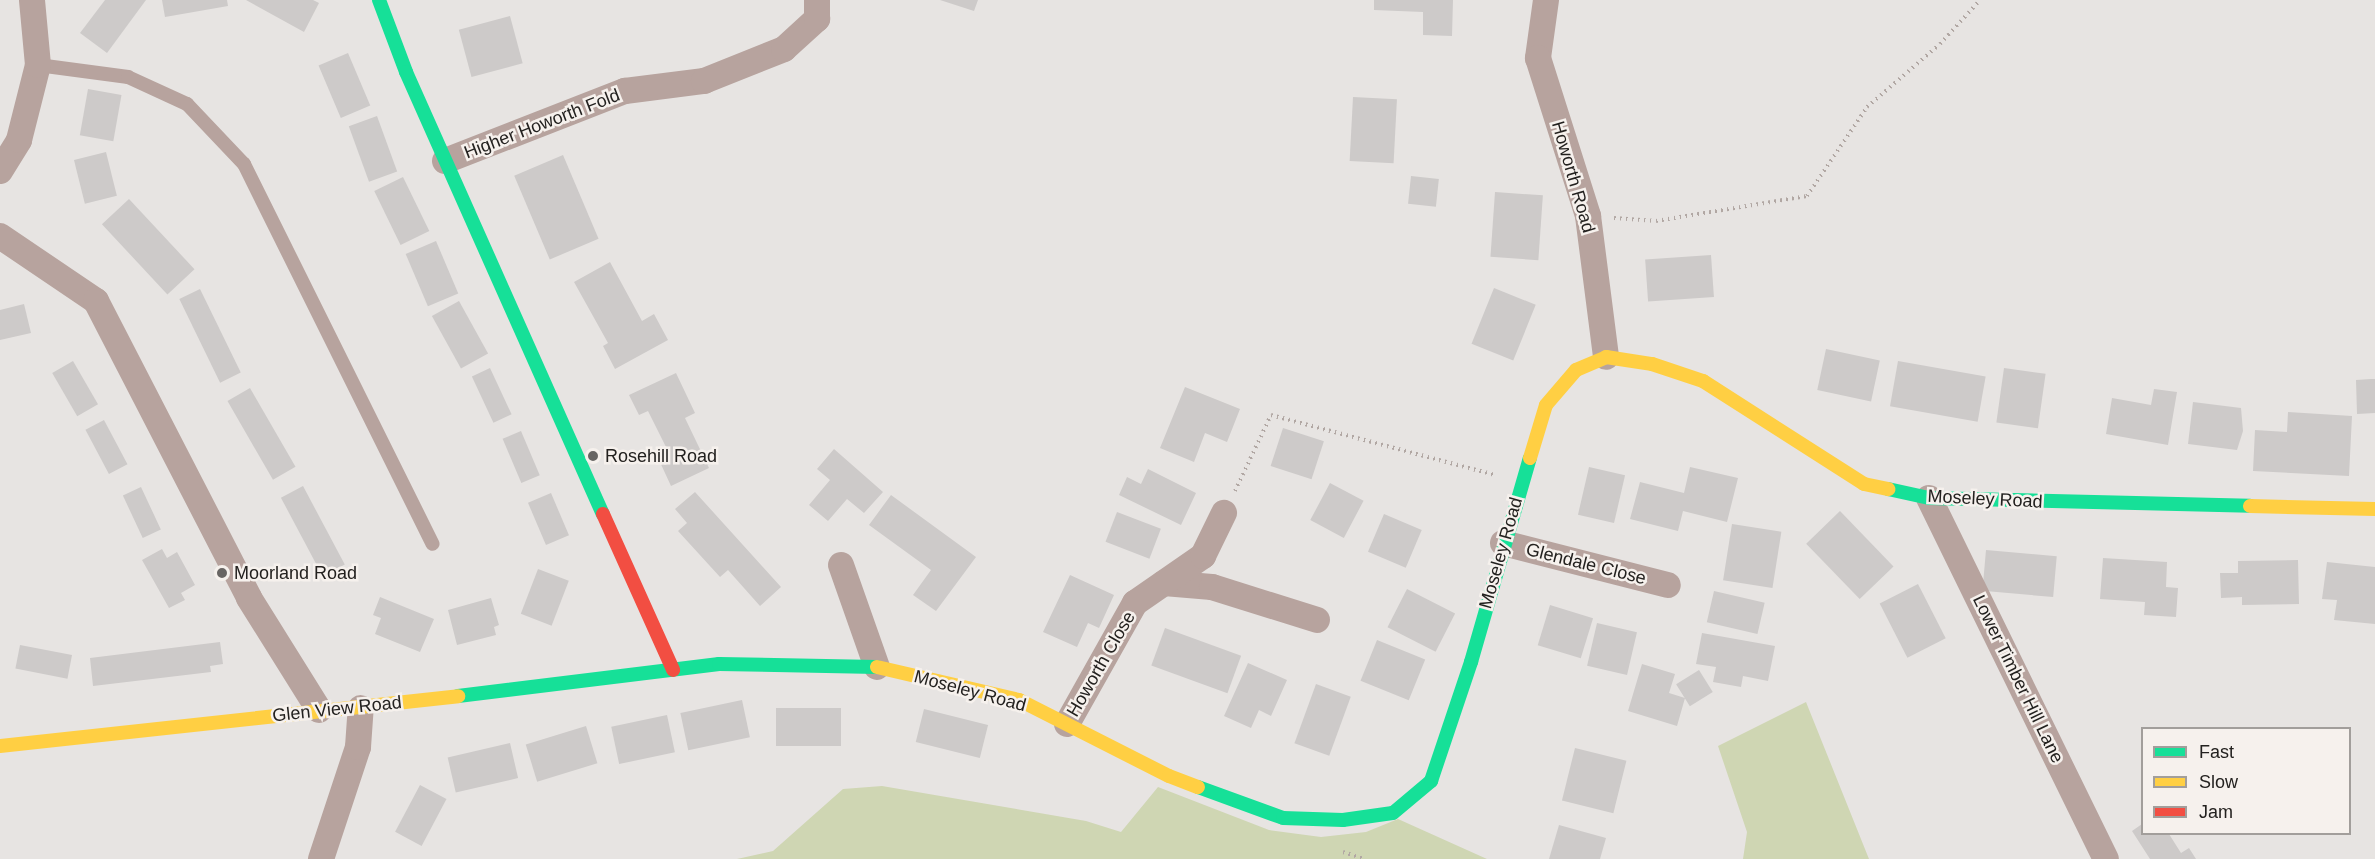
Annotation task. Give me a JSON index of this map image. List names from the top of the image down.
{
  "streets": {
    "street": [
      "Higher Howorth Fold",
      "Howorth Road",
      "Moseley Road",
      "Glendale Close",
      "Howorth Close",
      "Lower Timber Hill Lane",
      "Glen View Road"
    ]
  },
  "crossings": [
    ["Howorth Road", "Moseley Road"],
    ["Moseley Road", "Glendale Close"],
    ["Moseley Road", "Howorth Close"],
    ["Moseley Road", "Lower Timber Hill Lane"],
    ["Moseley Road", "Glen View Road"]
  ],
  "places": ["Rosehill Road", "Moorland Road"],
  "legend": ["Fast", "Slow", "Jam"]
}
